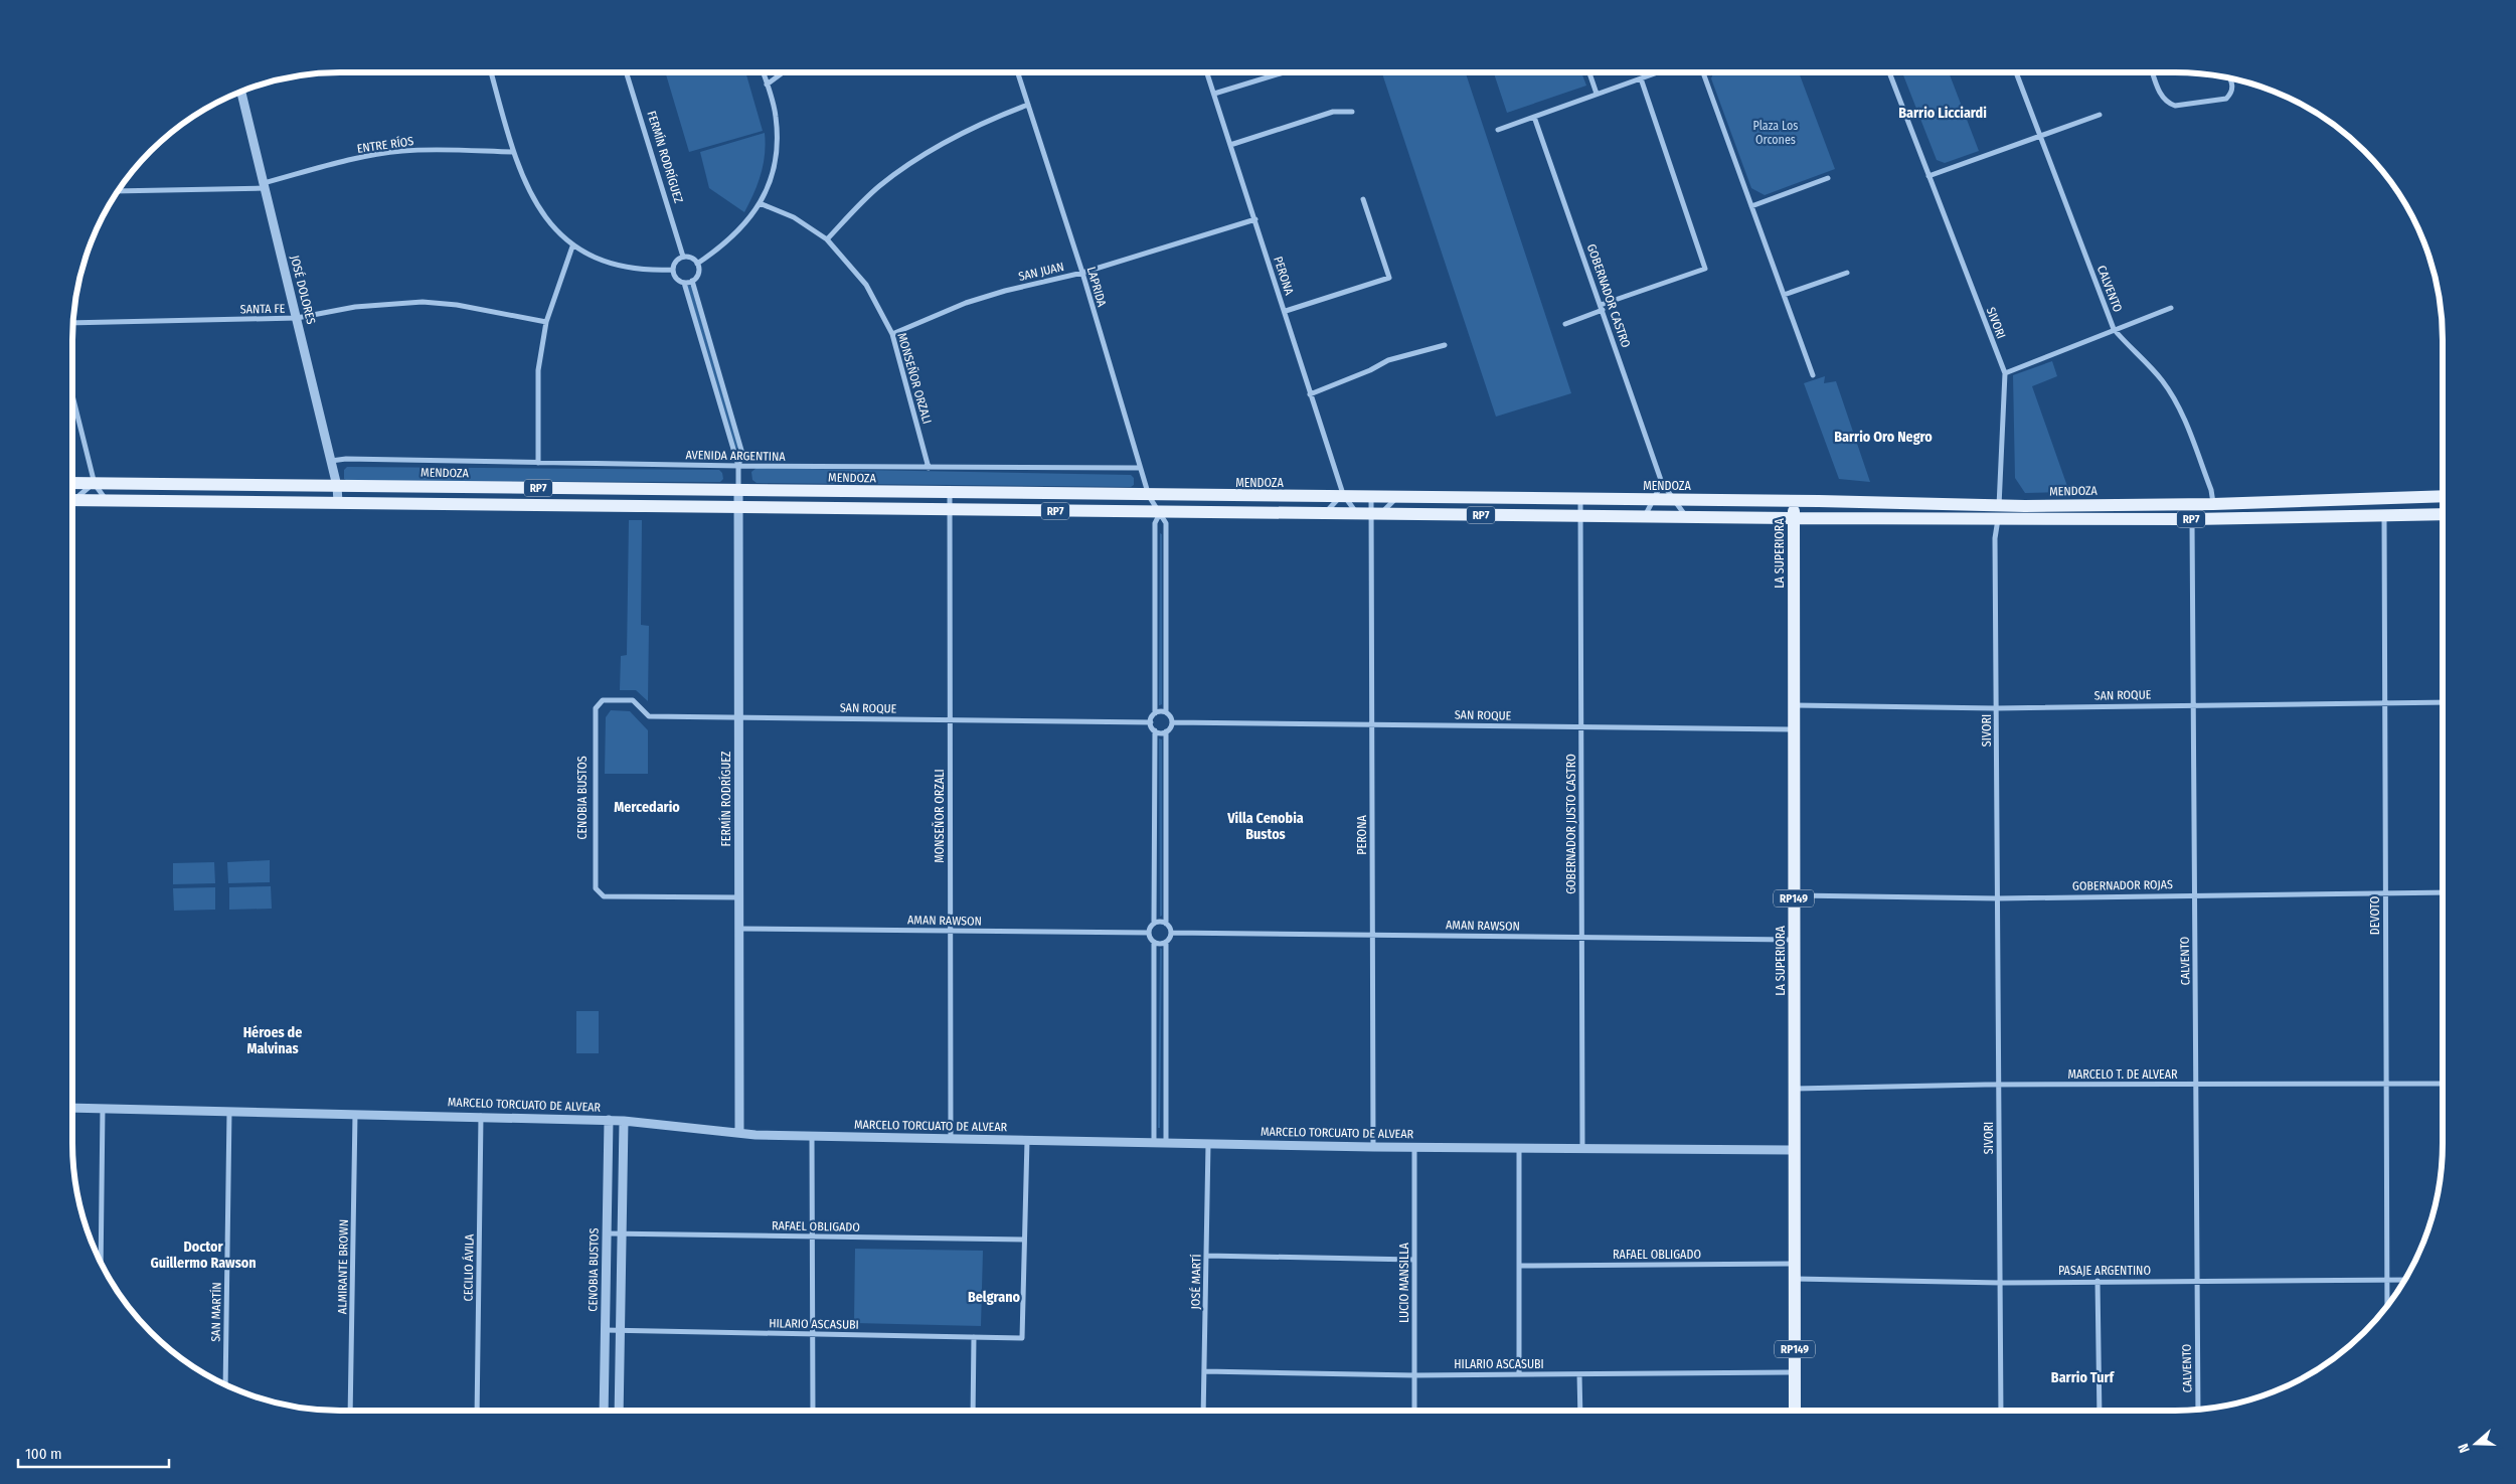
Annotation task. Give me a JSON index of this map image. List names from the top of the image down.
{
  "streets": {
    "main road": [
      "MENDOZA",
      "RP7",
      "LA SUPERIORA",
      "RP149"
    ],
    "street": [
      "ENTRE RÍOS",
      "FERMÍN RODRÍGUEZ",
      "SAN JUAN",
      "PERONA",
      "LAPRIDA",
      "CALVENTO",
      "JOSÉ DOLORES",
      "GOBERNADOR CASTRO",
      "SANTA FE",
      "SIVORI",
      "MONSEÑOR ORZALI",
      "AVENIDA ARGENTINA",
      "SAN ROQUE",
      "CENOBIA BUSTOS",
      "GOBERNADOR JUSTO CASTRO",
      "GOBERNADOR ROJAS",
      "DEVOTO",
      "AMAN RAWSON",
      "MARCELO T. DE ALVEAR",
      "MARCELO TORCUATO DE ALVEAR",
      "RAFAEL OBLIGADO",
      "ALMIRANTE BROWN",
      "CECILIO ÁVILA",
      "PASAJE ARGENTINO",
      "JOSÉ MARTÍ",
      "LUCIO MANSILLA",
      "SAN MARTÍN",
      "HILARIO ASCASUBI"
    ]
  },
  "crossings": [
    ["ENTRE RÍOS", "JOSÉ DOLORES"],
    ["FERMÍN RODRÍGUEZ", "AVENIDA ARGENTINA"],
    ["FERMÍN RODRÍGUEZ", "MENDOZA"],
    ["FERMÍN RODRÍGUEZ", "SAN ROQUE"],
    ["FERMÍN RODRÍGUEZ", "CENOBIA BUSTOS"],
    ["FERMÍN RODRÍGUEZ", "AMAN RAWSON"],
    ["FERMÍN RODRÍGUEZ", "MARCELO TORCUATO DE ALVEAR"],
    ["SAN JUAN", "PERONA"],
    ["SAN JUAN", "LAPRIDA"],
    ["SAN JUAN", "MONSEÑOR ORZALI"],
    ["PERONA", "MENDOZA"],
    ["PERONA", "SAN ROQUE"],
    ["PERONA", "AMAN RAWSON"],
    ["PERONA", "MARCELO TORCUATO DE ALVEAR"],
    ["LAPRIDA", "AVENIDA ARGENTINA"],
    ["LAPRIDA", "MENDOZA"],
    ["LAPRIDA", "SAN ROQUE"],
    ["CALVENTO", "MENDOZA"],
    ["CALVENTO", "SAN ROQUE"],
    ["CALVENTO", "GOBERNADOR ROJAS"],
    ["CALVENTO", "MARCELO T. DE ALVEAR"],
    ["CALVENTO", "PASAJE ARGENTINO"],
    ["JOSÉ DOLORES", "SANTA FE"],
    ["JOSÉ DOLORES", "AVENIDA ARGENTINA"],
    ["JOSÉ DOLORES", "MENDOZA"],
    ["GOBERNADOR CASTRO", "MENDOZA"],
    ["SIVORI", "MENDOZA"],
    ["SIVORI", "SAN ROQUE"],
    ["SIVORI", "GOBERNADOR ROJAS"],
    ["SIVORI", "MARCELO T. DE ALVEAR"],
    ["SIVORI", "PASAJE ARGENTINO"],
    ["MONSEÑOR ORZALI", "AVENIDA ARGENTINA"],
    ["MONSEÑOR ORZALI", "MENDOZA"],
    ["MONSEÑOR ORZALI", "SAN ROQUE"],
    ["MONSEÑOR ORZALI", "AMAN RAWSON"],
    ["MONSEÑOR ORZALI", "MARCELO TORCUATO DE ALVEAR"],
    ["MENDOZA", "LA SUPERIORA"],
    ["MENDOZA", "GOBERNADOR JUSTO CASTRO"],
    ["MENDOZA", "DEVOTO"],
    ["LA SUPERIORA", "SAN ROQUE"],
    ["LA SUPERIORA", "GOBERNADOR ROJAS"],
    ["LA SUPERIORA", "AMAN RAWSON"],
    ["LA SUPERIORA", "MARCELO T. DE ALVEAR"],
    ["LA SUPERIORA", "MARCELO TORCUATO DE ALVEAR"],
    ["LA SUPERIORA", "RAFAEL OBLIGADO"],
    ["LA SUPERIORA", "PASAJE ARGENTINO"],
    ["LA SUPERIORA", "HILARIO ASCASUBI"],
    ["SAN ROQUE", "CENOBIA BUSTOS"],
    ["SAN ROQUE", "GOBERNADOR JUSTO CASTRO"],
    ["SAN ROQUE", "DEVOTO"],
    ["CENOBIA BUSTOS", "MARCELO TORCUATO DE ALVEAR"],
    ["CENOBIA BUSTOS", "RAFAEL OBLIGADO"],
    ["CENOBIA BUSTOS", "HILARIO ASCASUBI"],
    ["GOBERNADOR JUSTO CASTRO", "AMAN RAWSON"],
    ["GOBERNADOR JUSTO CASTRO", "MARCELO TORCUATO DE ALVEAR"],
    ["GOBERNADOR ROJAS", "DEVOTO"],
    ["DEVOTO", "MARCELO T. DE ALVEAR"],
    ["DEVOTO", "PASAJE ARGENTINO"],
    ["MARCELO TORCUATO DE ALVEAR", "ALMIRANTE BROWN"],
    ["MARCELO TORCUATO DE ALVEAR", "CECILIO ÁVILA"],
    ["MARCELO TORCUATO DE ALVEAR", "JOSÉ MARTÍ"],
    ["MARCELO TORCUATO DE ALVEAR", "LUCIO MANSILLA"],
    ["MARCELO TORCUATO DE ALVEAR", "SAN MARTÍN"],
    ["RAFAEL OBLIGADO", "HILARIO ASCASUBI"],
    ["JOSÉ MARTÍ", "HILARIO ASCASUBI"],
    ["LUCIO MANSILLA", "HILARIO ASCASUBI"]
  ],
  "districts": [
    "Barrio Licciardi",
    "Barrio Oro Negro",
    "Mercedario",
    "Villa Cenobia Bustos",
    "Héroes de Malvinas",
    "Doctor Guillermo Rawson",
    "Belgrano",
    "Barrio Turf"
  ],
  "parks": ["Plaza Los Orcones"],
  "scale_bar": "100 m",
  "north": "left"
}
